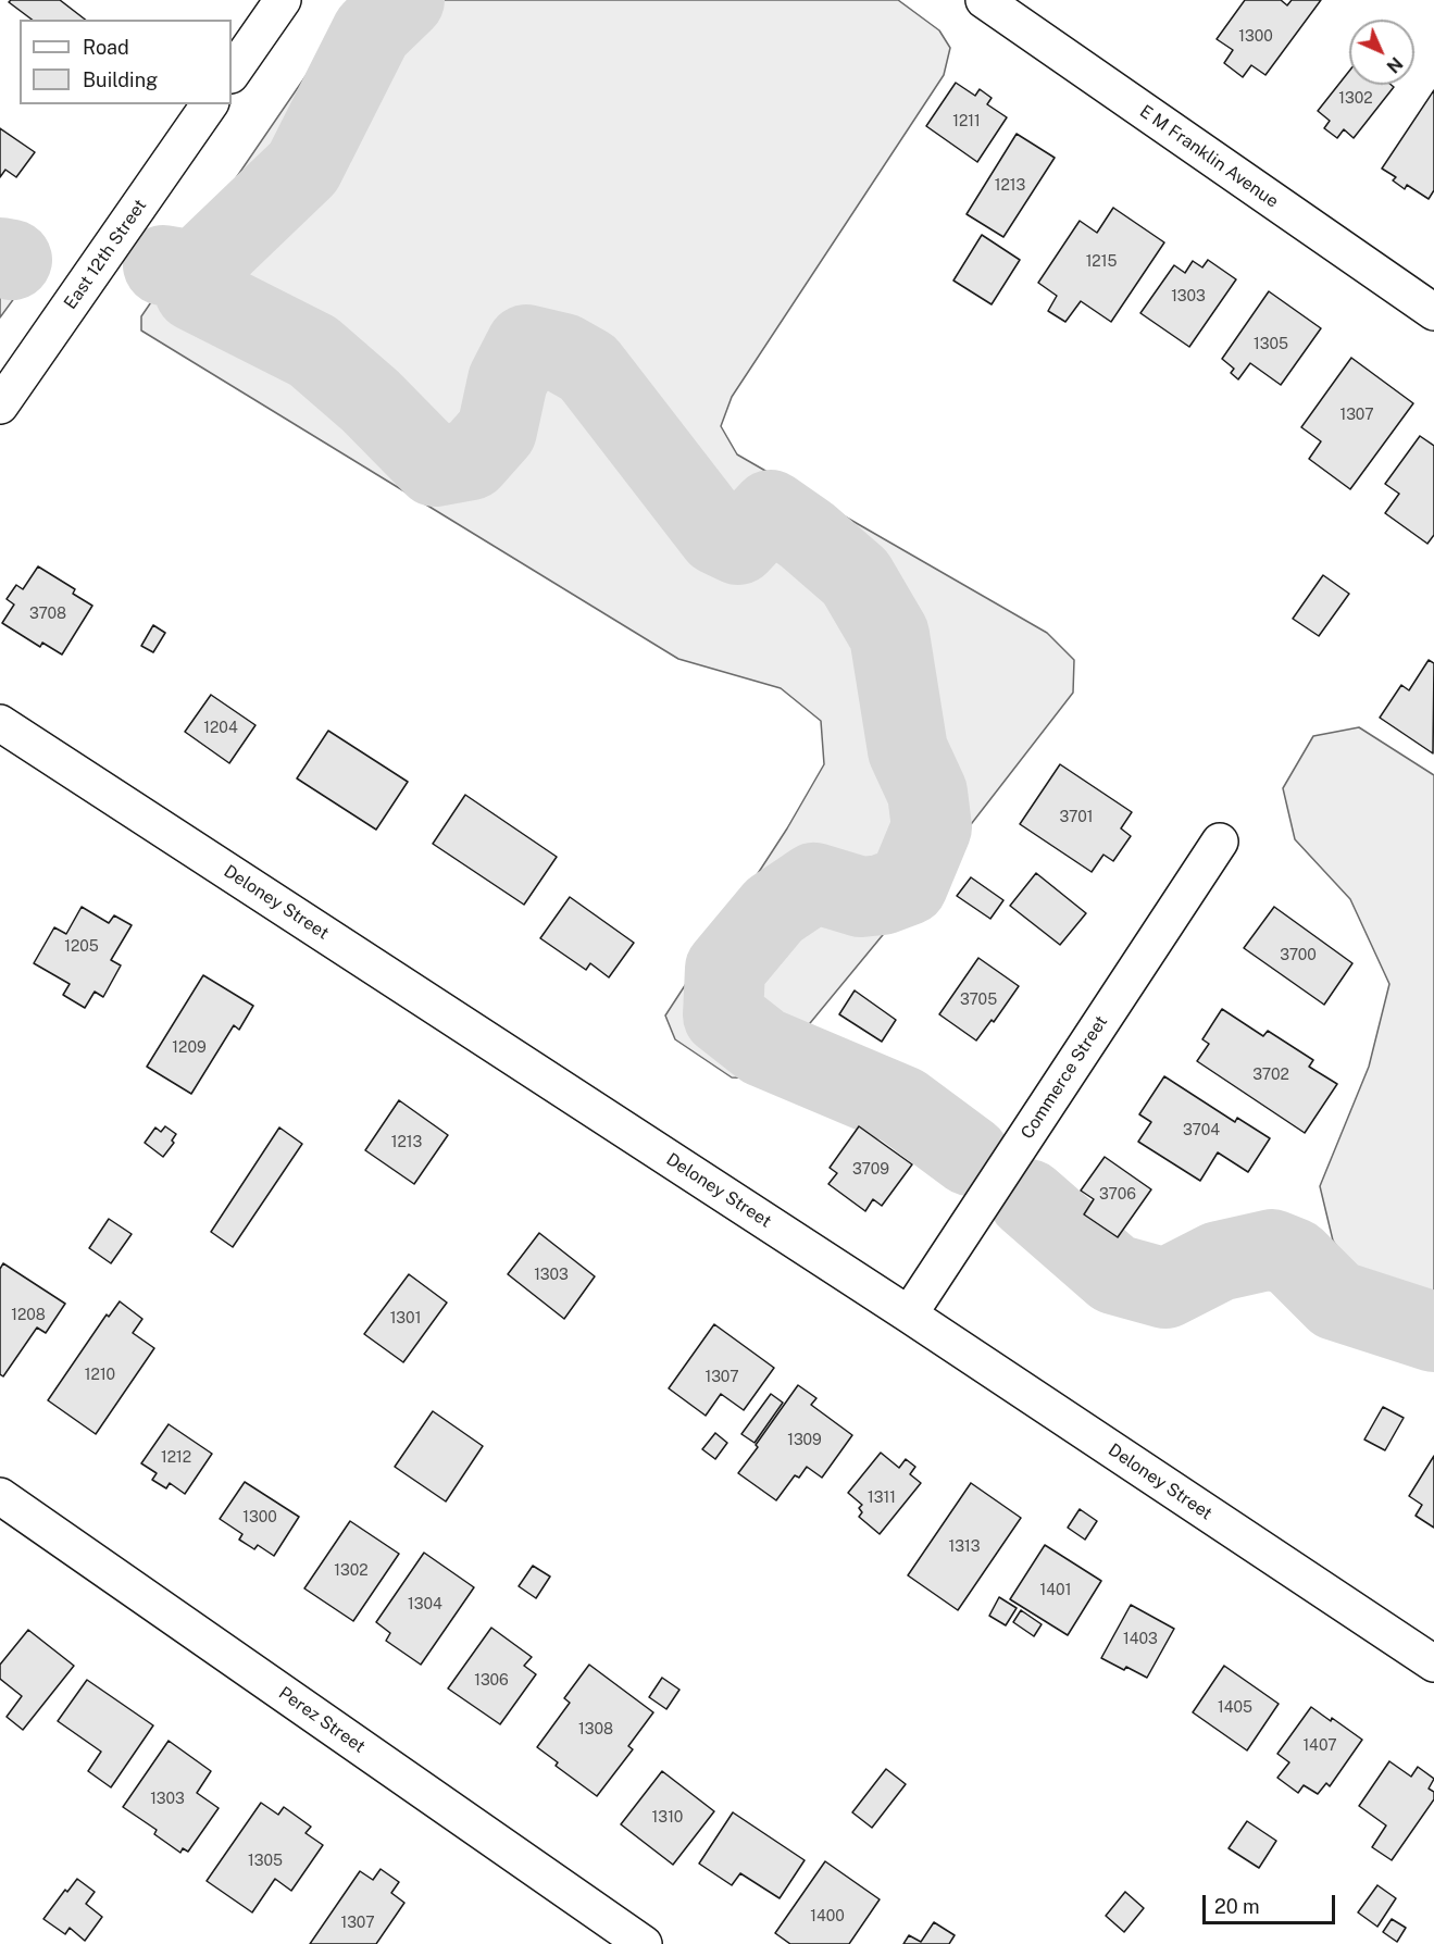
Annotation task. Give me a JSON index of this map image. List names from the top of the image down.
{
  "streets": {
    "street": [
      "E M Franklin Avenue",
      "East 12th Street",
      "Deloney Street",
      "Commerce Street",
      "Perez Street"
    ]
  },
  "crossings": [
    ["Deloney Street", "Commerce Street"]
  ],
  "house_numbers": [
    "1300",
    "1302",
    "1211",
    "1213",
    "1215",
    "1303",
    "1305",
    "1307",
    "3708",
    "1204",
    "3701",
    "1205",
    "3700",
    "3705",
    "1209",
    "3702",
    "3704",
    "1213",
    "3709",
    "3706",
    "1303",
    "1208",
    "1301",
    "1210",
    "1307",
    "1309",
    "1212",
    "1311",
    "1300",
    "1313",
    "1302",
    "1401",
    "1304",
    "1403",
    "1306",
    "1405",
    "1308",
    "1407",
    "1303",
    "1310",
    "1305",
    "1400",
    "1307"
  ],
  "legend": ["Road", "Building"],
  "scale_bar": "20 m",
  "north": "bottom right"
}
